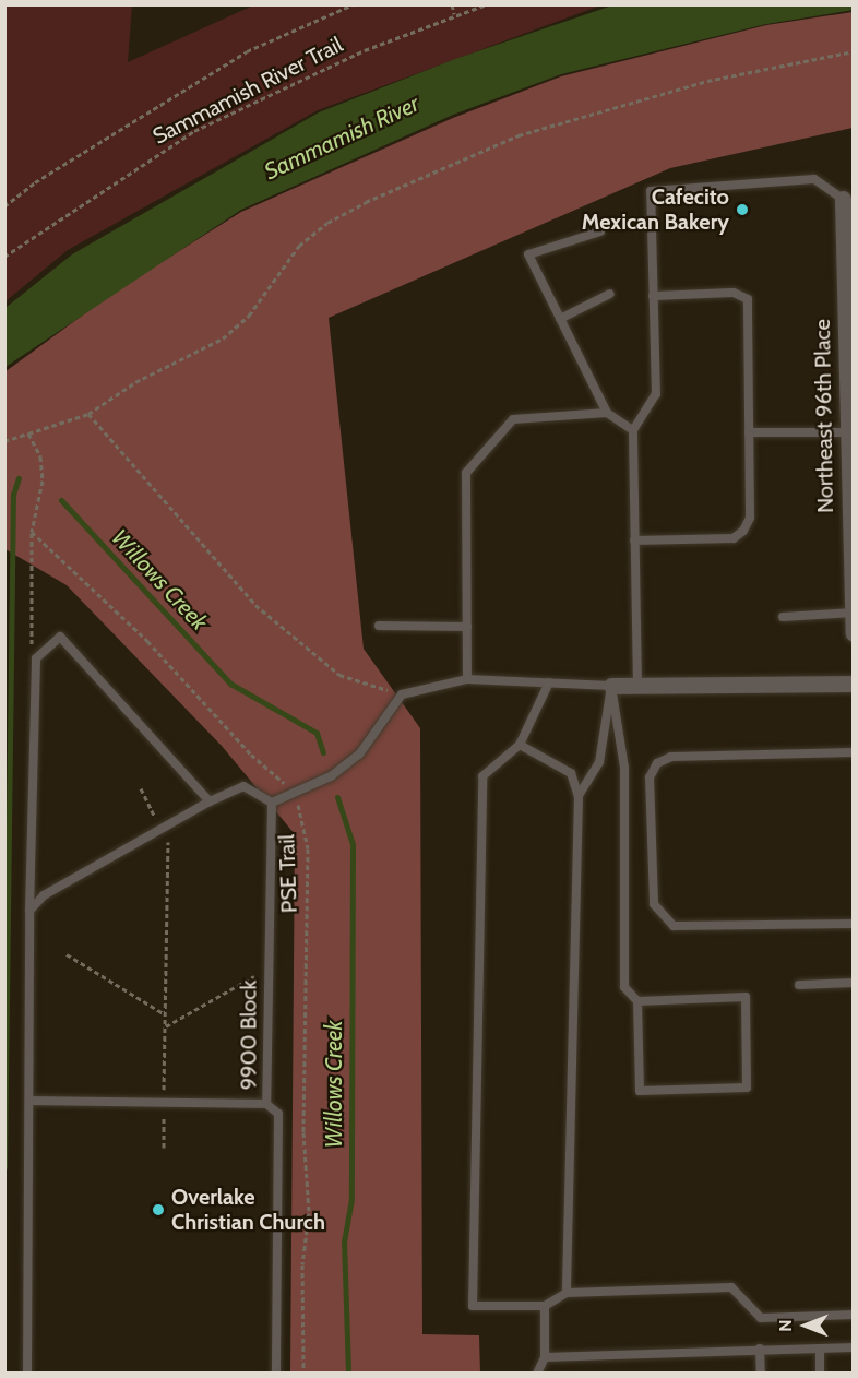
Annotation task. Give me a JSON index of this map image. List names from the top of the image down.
{
  "streets": {
    "street": ["Northeast 96th Place"],
    "lane": ["9900 Block"],
    "path": ["Sammamish River Trail", "PSE Trail"]
  },
  "water": ["Sammamish River", "Willows Creek"],
  "places": ["Cafecito Mexican Bakery", "Overlake Christian Church"],
  "north": "left"
}
